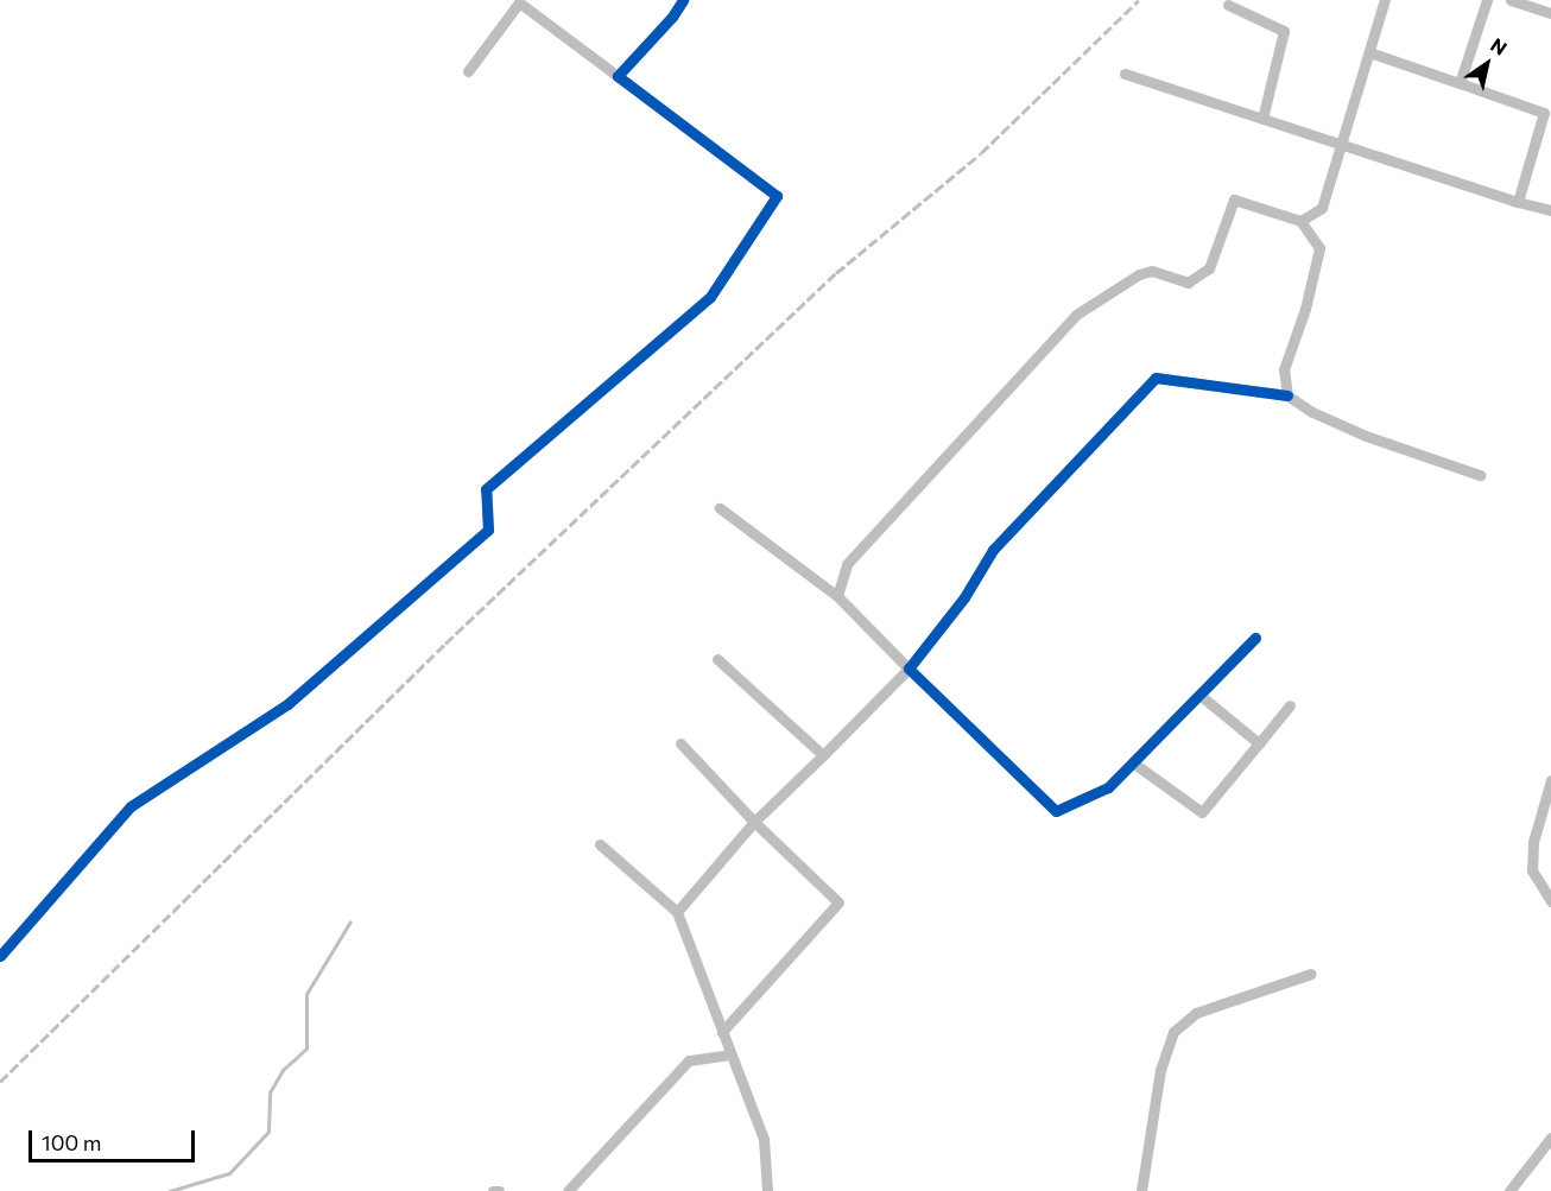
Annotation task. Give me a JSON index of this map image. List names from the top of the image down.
{
  "scale_bar": "100 m",
  "north": "top right"
}
